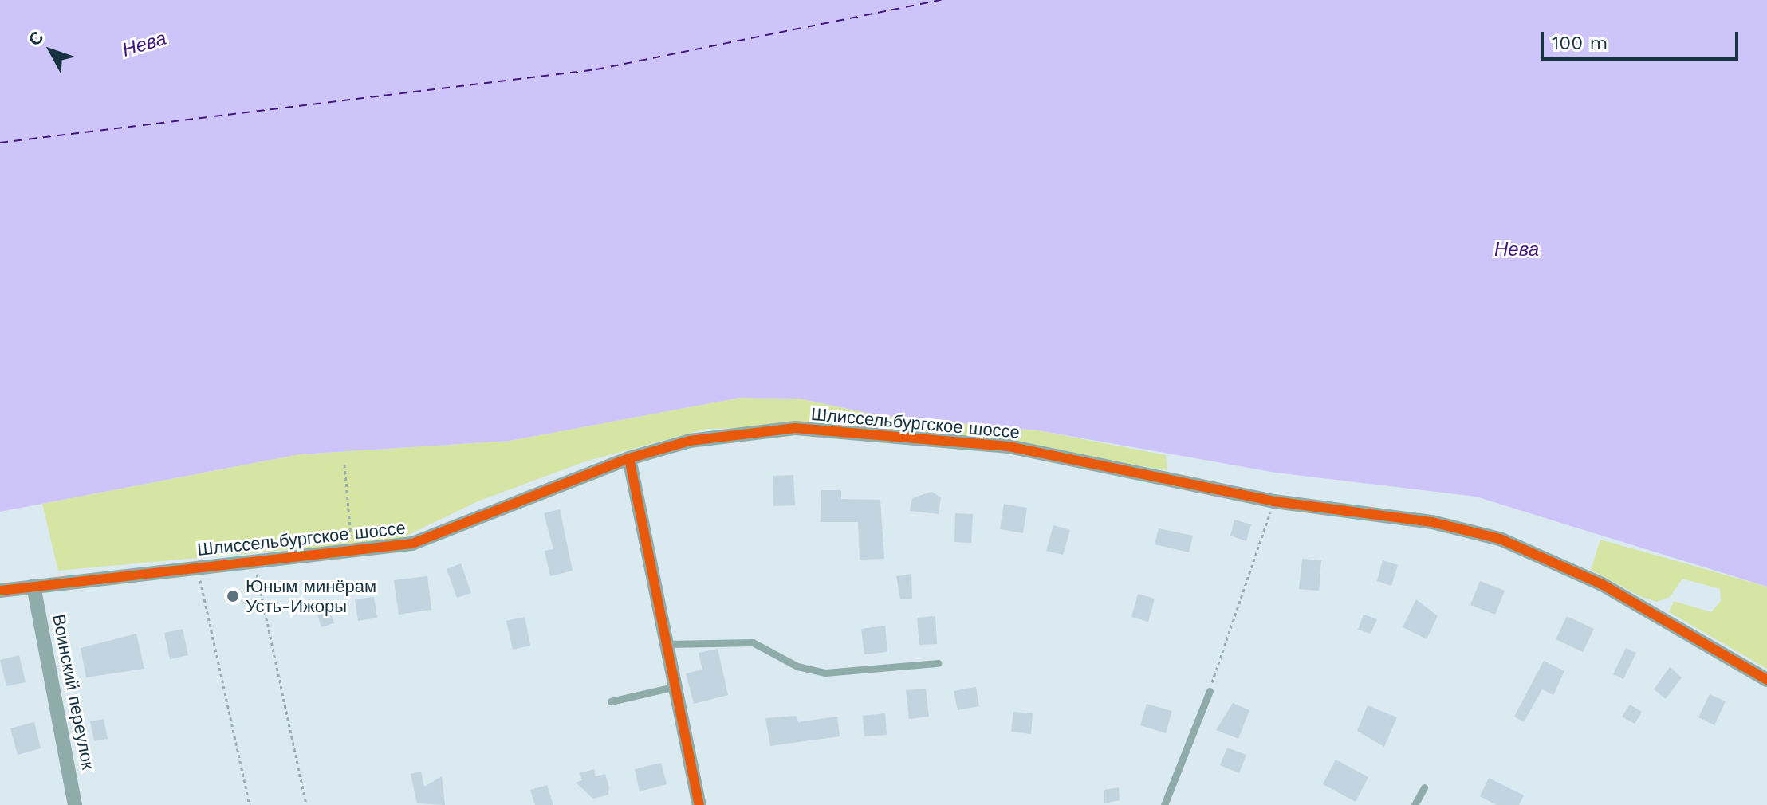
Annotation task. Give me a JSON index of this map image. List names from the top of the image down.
{
  "streets": {
    "street": ["Шлиссельбургское шоссе", "Воинский переулок"]
  },
  "crossings": [
    ["Шлиссельбургское шоссе", "Воинский переулок"]
  ],
  "water": ["Нева"],
  "places": ["Юным минёрам Усть-Ижоры"],
  "scale_bar": "100 m",
  "north": "top left"
}
